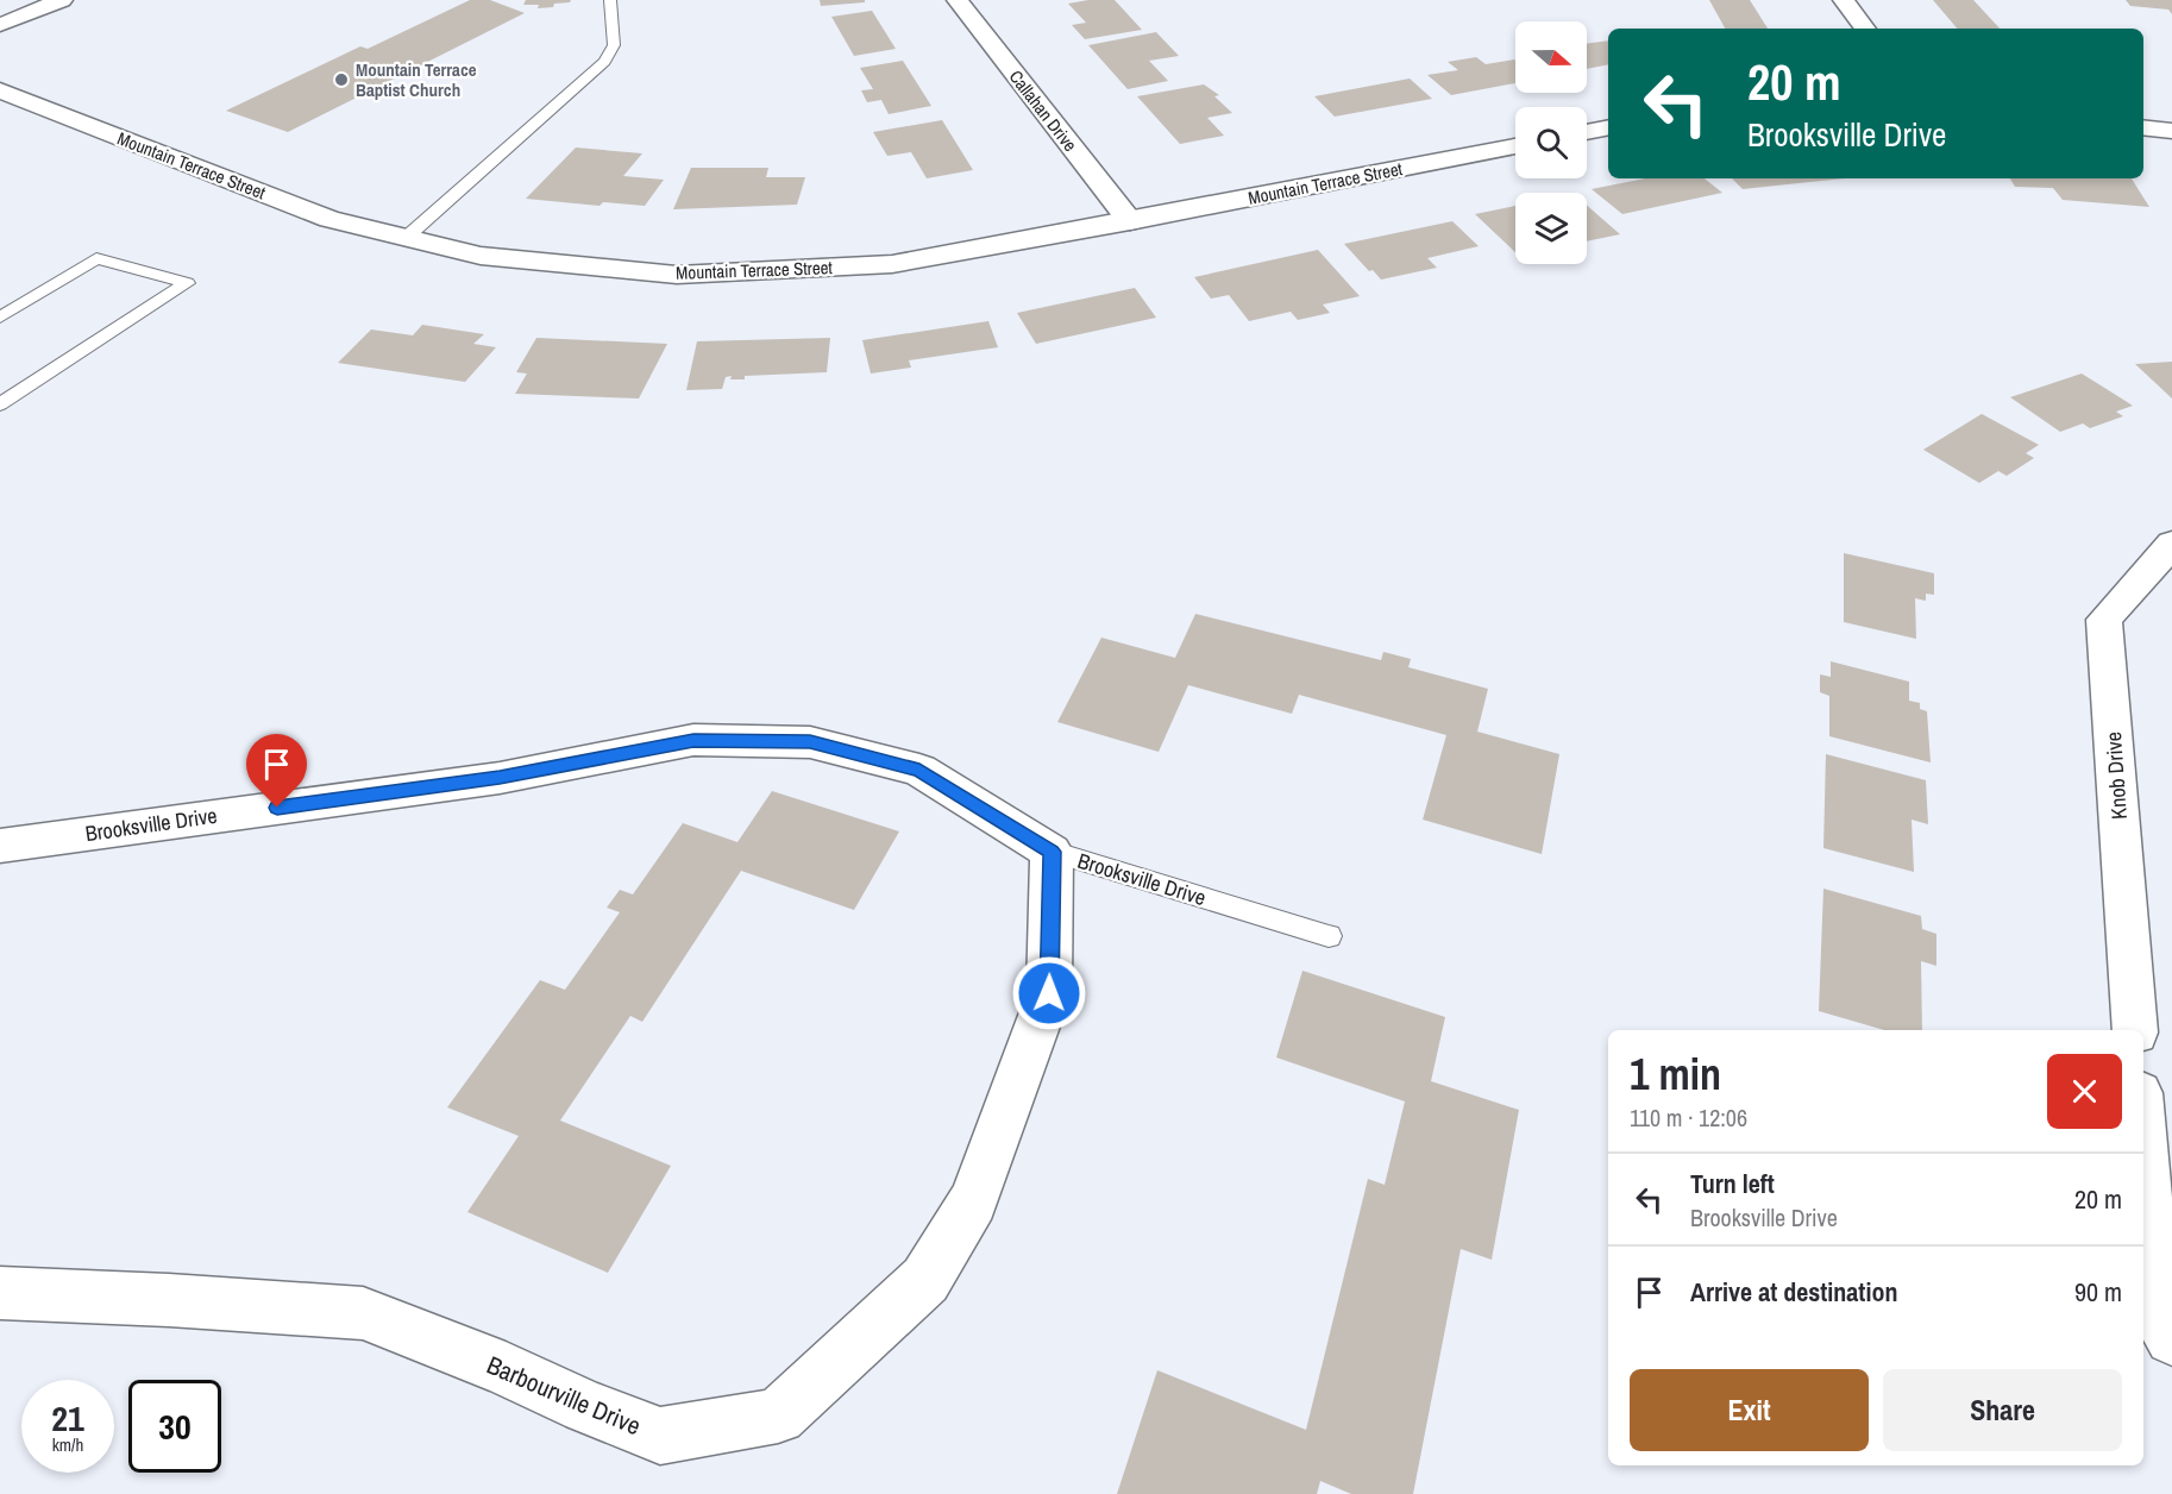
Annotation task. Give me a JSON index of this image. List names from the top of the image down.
{
  "streets": {
    "street": [
      "Callahan Drive",
      "Mountain Terrace Street",
      "Knob Drive",
      "Brooksville Drive",
      "Barbourville Drive"
    ]
  },
  "crossings": [
    ["Callahan Drive", "Mountain Terrace Street"],
    ["Brooksville Drive", "Barbourville Drive"]
  ],
  "places": ["Mountain Terrace Baptist Church"],
  "north": "right",
  "page": {
    "turn": ["20 m", "Brooksville Drive"],
    "heading": ["1 min", "110 m · 12:06"],
    "list": [
      {
        "name": "Turn left",
        "note": "Brooksville Drive",
        "value": "20 m"
      },
      {
        "name": "Arrive at destination",
        "value": "90 m"
      }
    ],
    "buttons": ["Exit", "Share"],
    "speed": "21 km/h",
    "limit": "30"
  }
}
